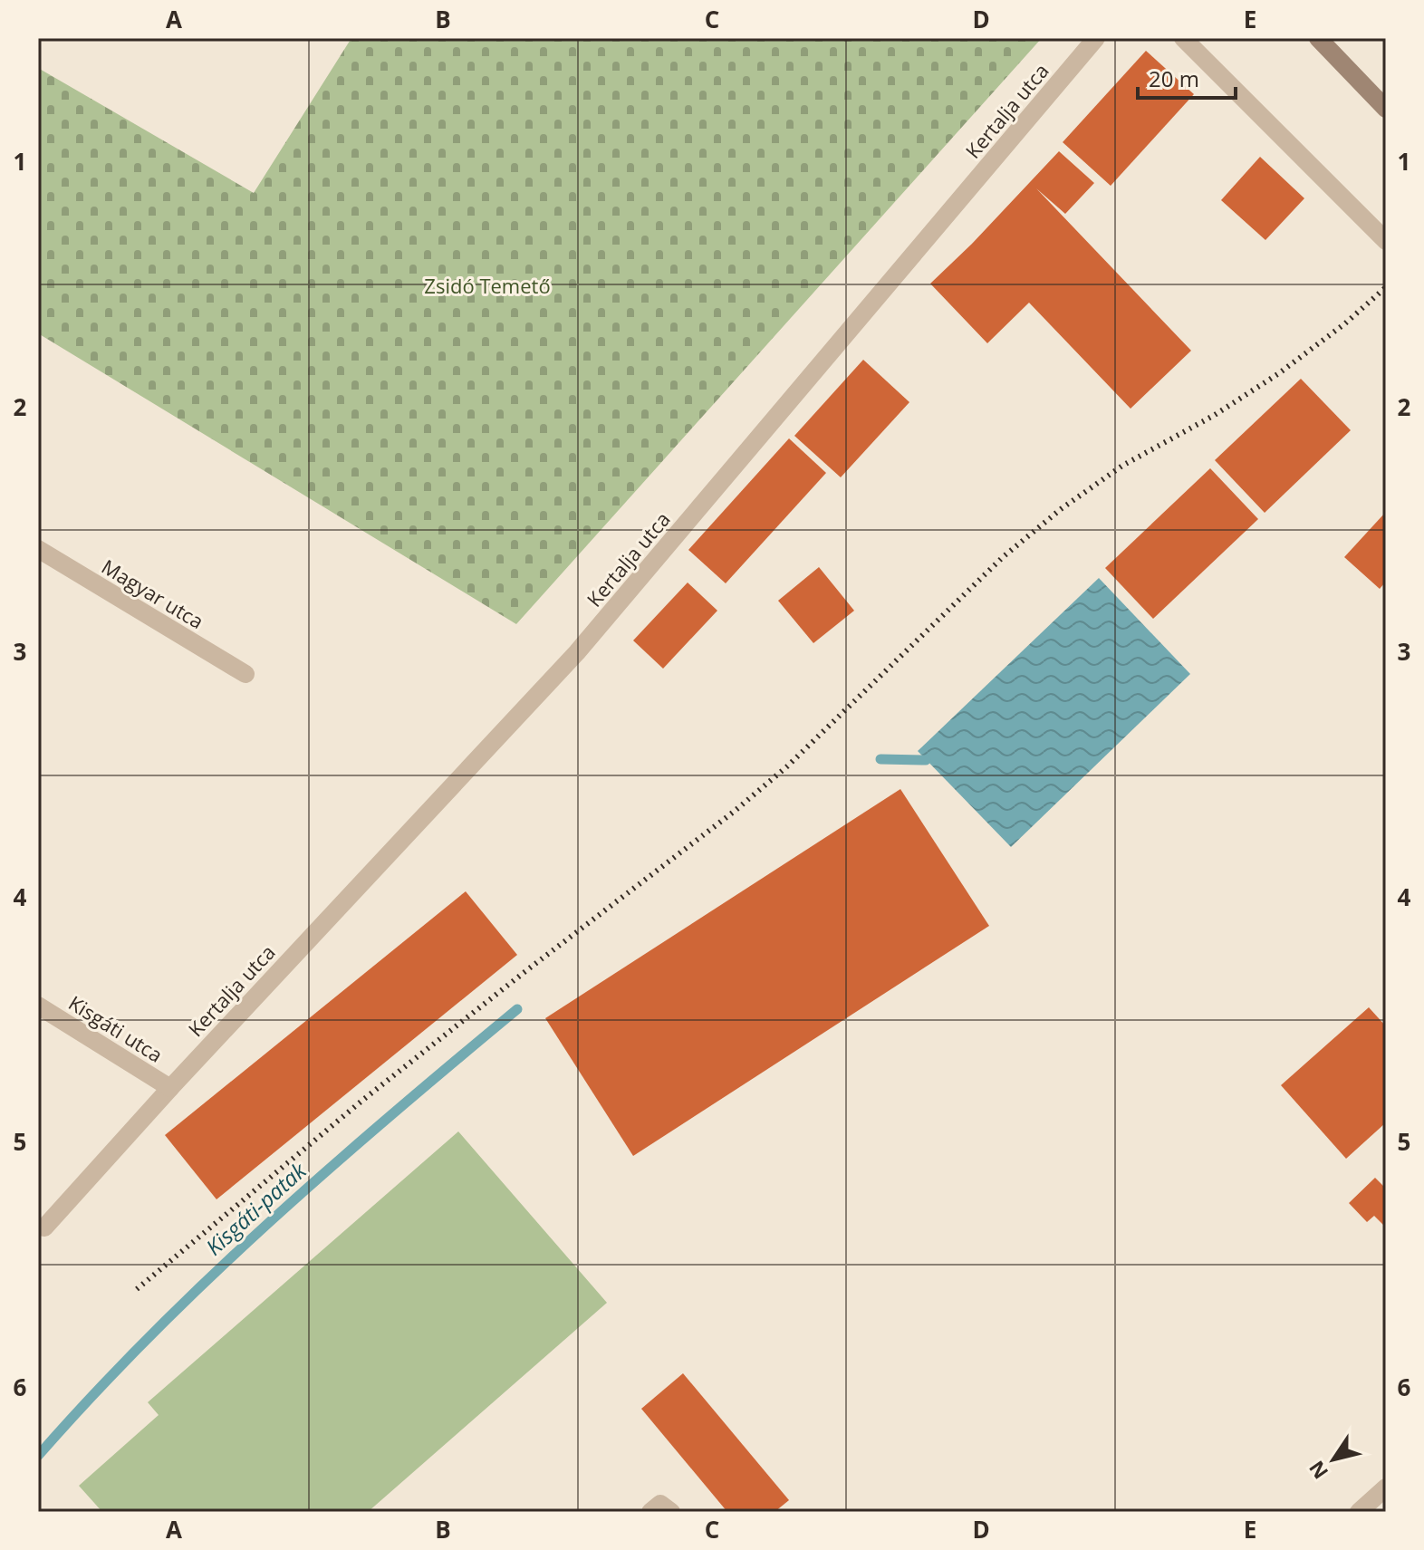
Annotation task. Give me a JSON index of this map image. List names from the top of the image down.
{
  "streets": {
    "street": ["Kertalja utca", "Magyar utca", "Kisgáti utca"]
  },
  "crossings": [
    ["Kertalja utca", "Kisgáti utca"]
  ],
  "water": ["Kisgáti-patak"],
  "parks": ["Zsidó Temető"],
  "scale_bar": "20 m",
  "north": "bottom left",
  "grid": {
    "columns": [
      "A",
      "B",
      "C",
      "D",
      "E"
    ],
    "rows": [
      "1",
      "2",
      "3",
      "4",
      "5",
      "6"
    ]
  }
}
